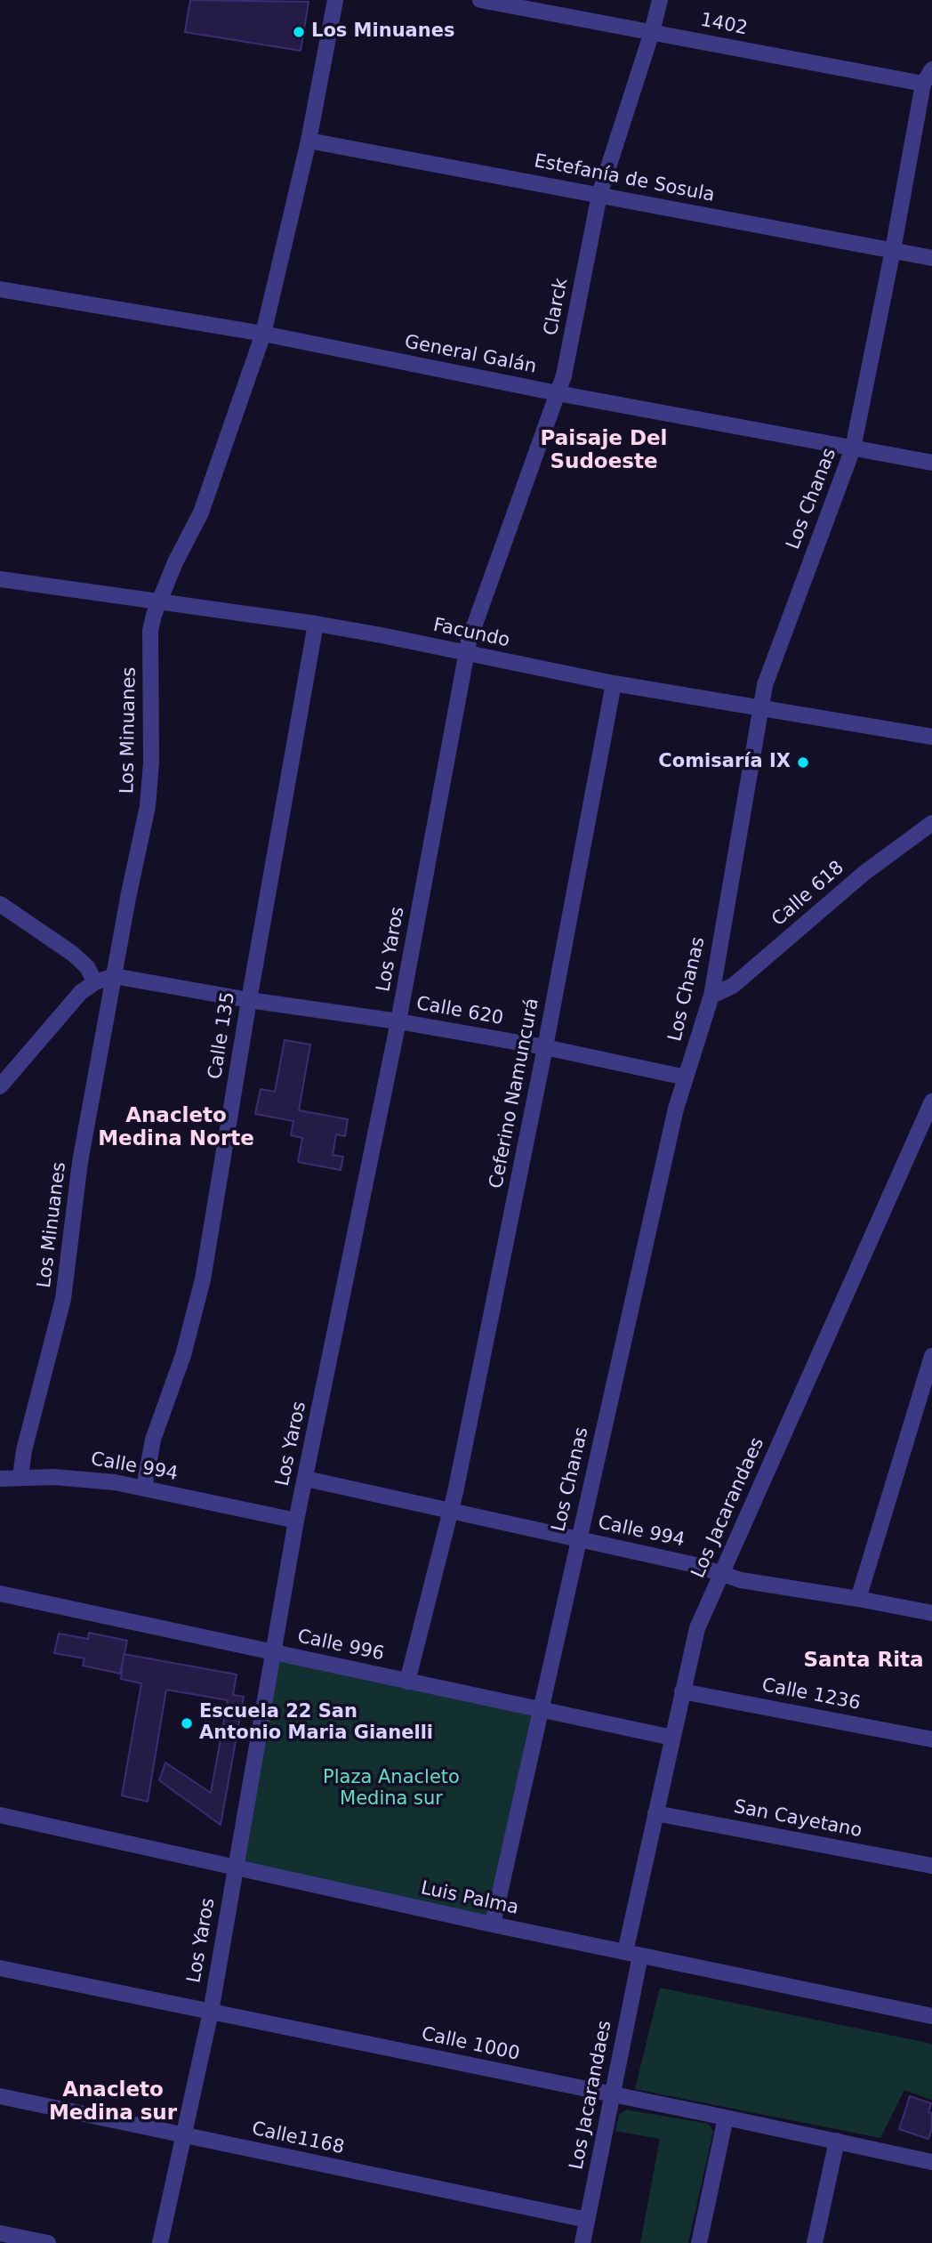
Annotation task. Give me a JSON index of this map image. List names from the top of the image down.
{
  "streets": {
    "street": [
      "1402",
      "Estefanía de Sosula",
      "Clarck",
      "General Galán",
      "Los Chanas",
      "Facundo",
      "Los Minuanes",
      "Calle 618",
      "Los Yaros",
      "Calle 620",
      "Calle 135",
      "Ceferino Namuncurá",
      "Calle 994",
      "Los Jacarandaes",
      "Calle 996",
      "Calle 1236",
      "San Cayetano",
      "Luis Palma",
      "Calle 1000",
      "Calle1168"
    ]
  },
  "crossings": [
    ["1402", "Clarck"],
    ["1402", "Los Chanas"],
    ["Estefanía de Sosula", "Clarck"],
    ["Estefanía de Sosula", "Los Chanas"],
    ["Estefanía de Sosula", "Los Minuanes"],
    ["Clarck", "General Galán"],
    ["Clarck", "Facundo"],
    ["Clarck", "Los Yaros"],
    ["General Galán", "Los Chanas"],
    ["General Galán", "Los Minuanes"],
    ["Los Chanas", "Facundo"],
    ["Los Chanas", "Calle 618"],
    ["Los Chanas", "Calle 620"],
    ["Los Chanas", "Calle 994"],
    ["Los Chanas", "Calle 996"],
    ["Los Chanas", "Luis Palma"],
    ["Facundo", "Los Minuanes"],
    ["Facundo", "Los Yaros"],
    ["Facundo", "Calle 135"],
    ["Facundo", "Ceferino Namuncurá"],
    ["Los Minuanes", "Calle 620"],
    ["Los Minuanes", "Calle 994"],
    ["Los Yaros", "Calle 620"],
    ["Los Yaros", "Calle 994"],
    ["Los Yaros", "Calle 996"],
    ["Los Yaros", "Luis Palma"],
    ["Los Yaros", "Calle 1000"],
    ["Los Yaros", "Calle1168"],
    ["Calle 620", "Calle 135"],
    ["Calle 620", "Ceferino Namuncurá"],
    ["Calle 135", "Calle 994"],
    ["Ceferino Namuncurá", "Calle 994"],
    ["Ceferino Namuncurá", "Calle 996"],
    ["Calle 994", "Los Jacarandaes"],
    ["Los Jacarandaes", "Calle 996"],
    ["Los Jacarandaes", "Calle 1236"],
    ["Los Jacarandaes", "San Cayetano"],
    ["Los Jacarandaes", "Luis Palma"],
    ["Los Jacarandaes", "Calle 1000"],
    ["Los Jacarandaes", "Calle1168"]
  ],
  "districts": [
    "Paisaje Del Sudoeste",
    "Anacleto Medina Norte",
    "Santa Rita",
    "Anacleto Medina sur"
  ],
  "parks": ["Plaza Anacleto Medina sur"],
  "places": ["Los Minuanes", "Comisaría IX", "Escuela 22 San Antonio Maria Gianelli"]
}
